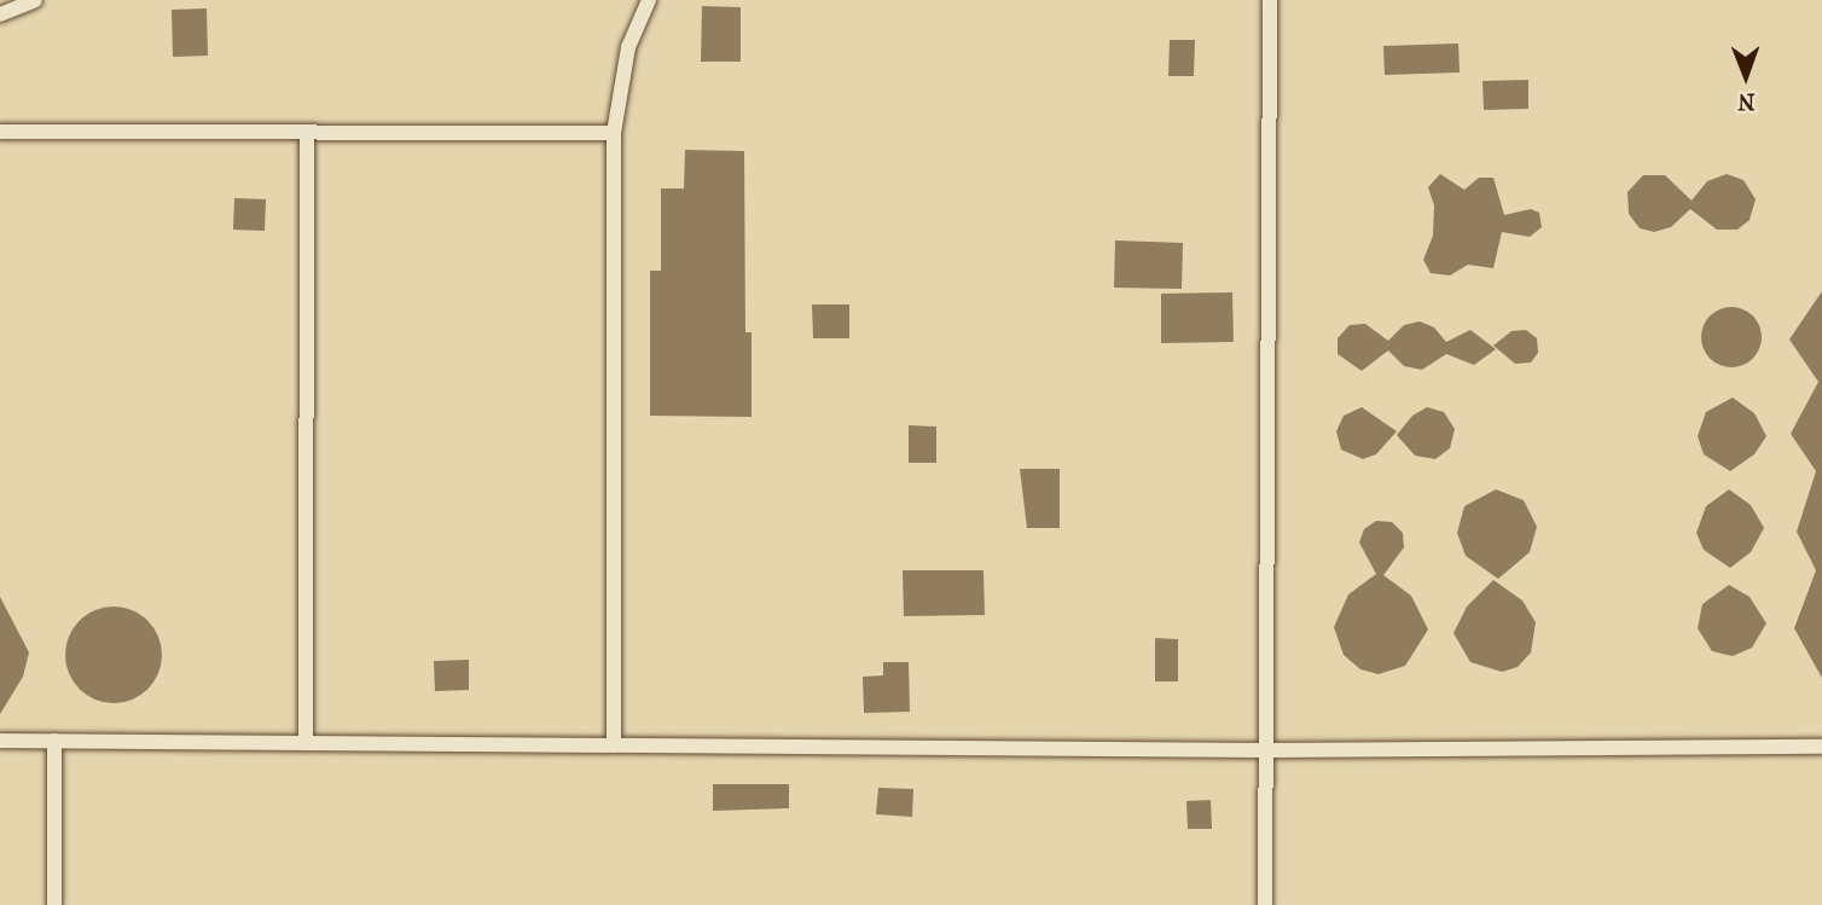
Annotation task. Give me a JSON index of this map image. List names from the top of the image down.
{
  "north": "bottom"
}
